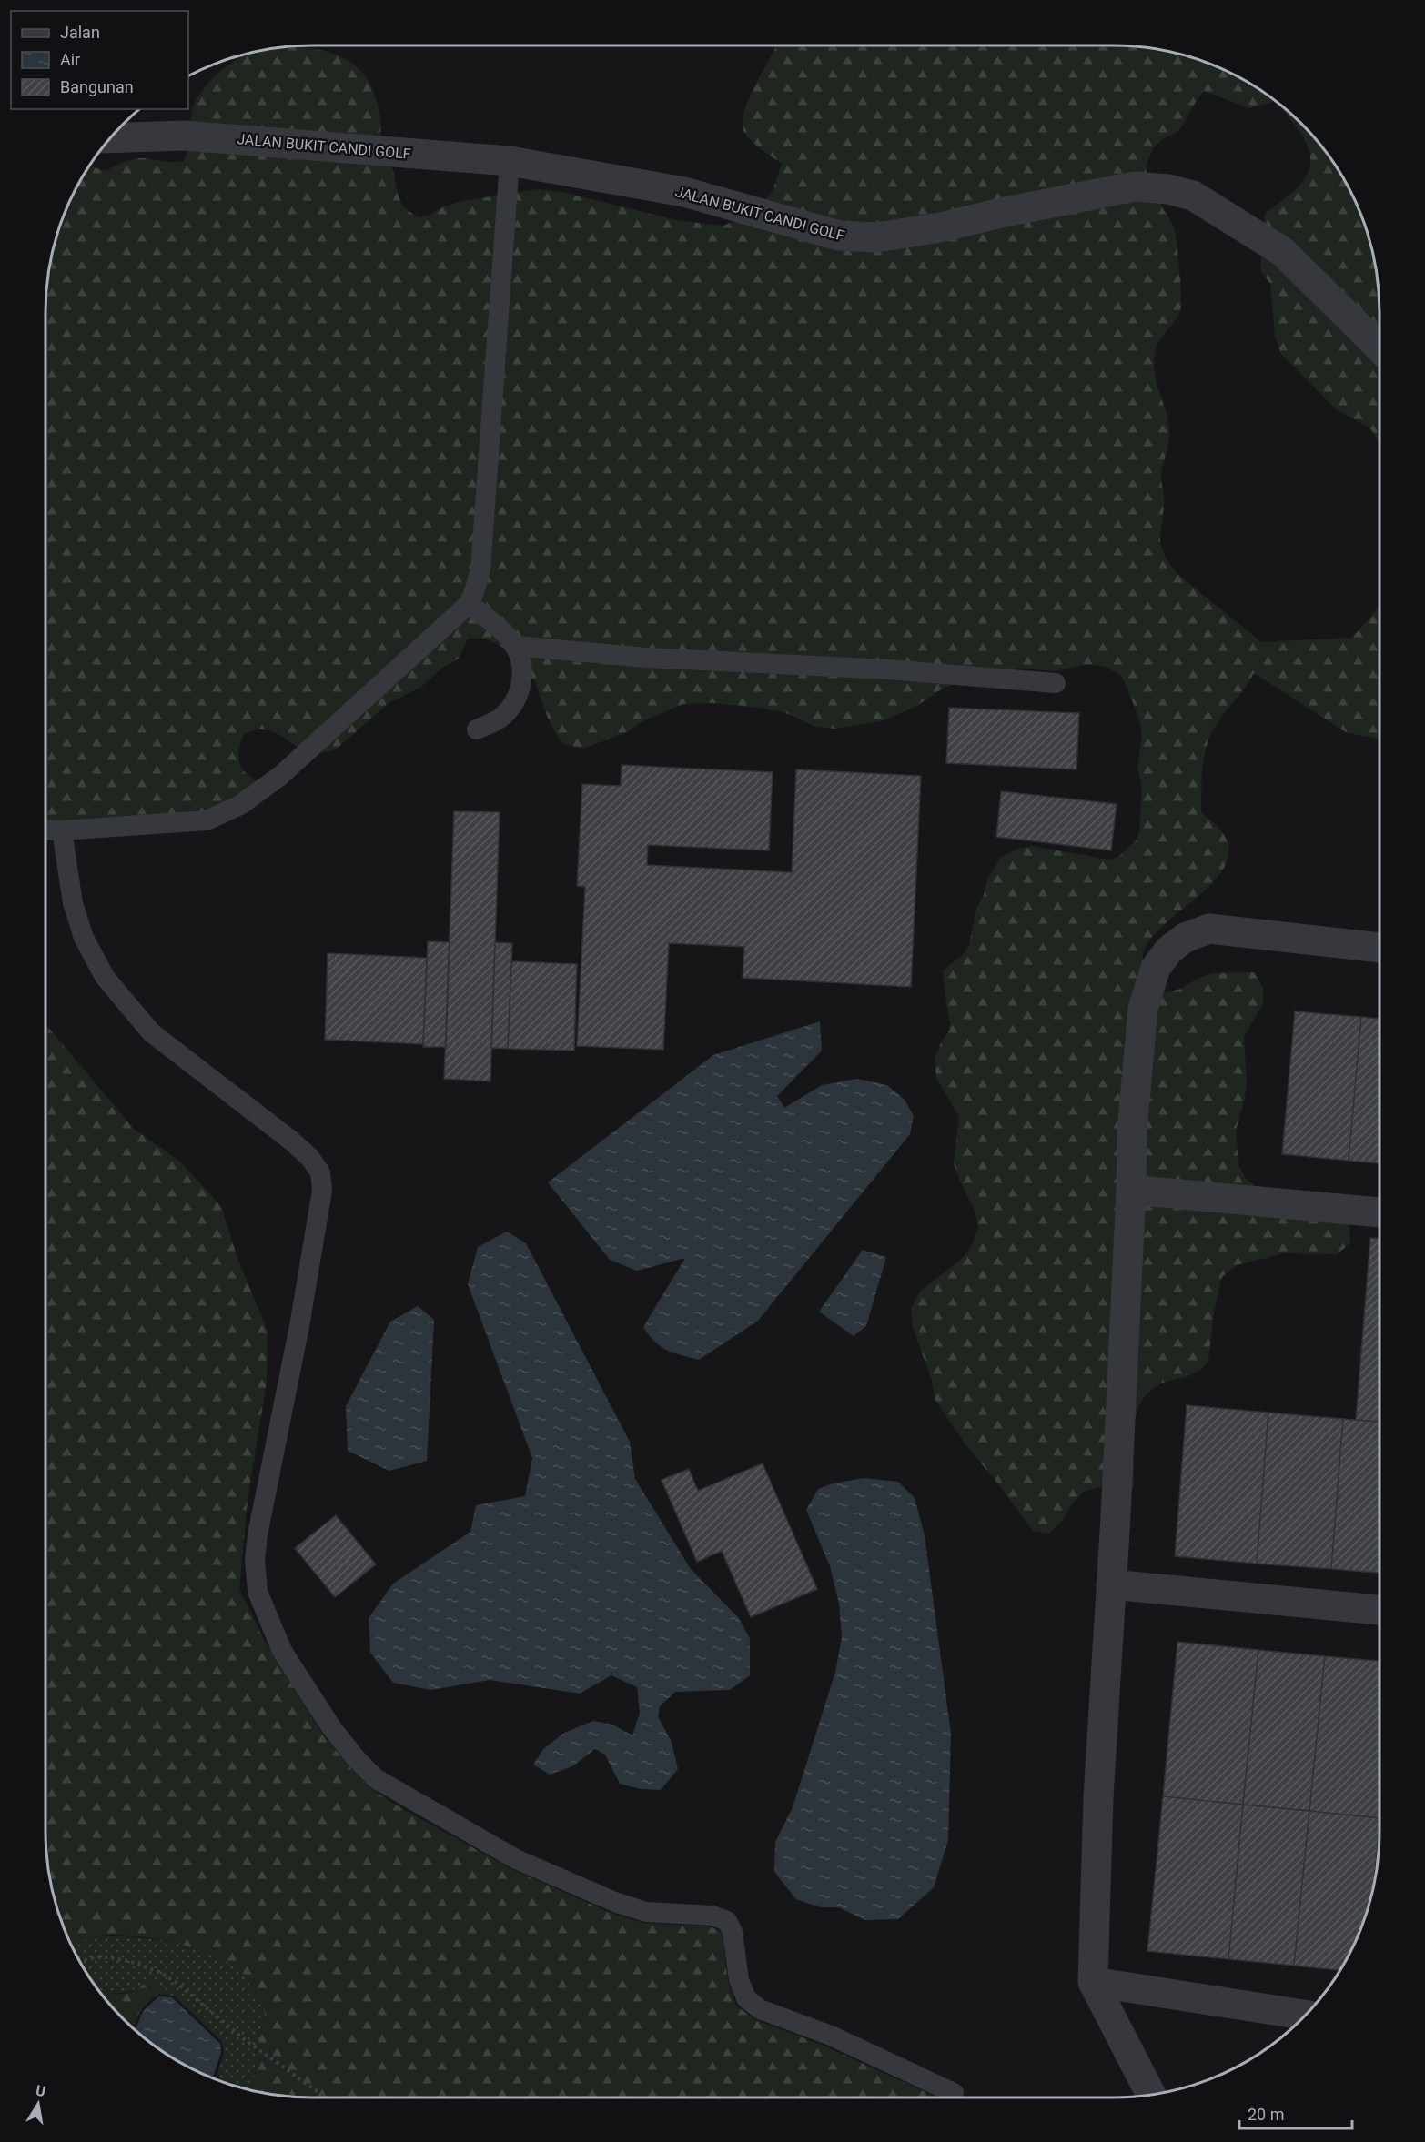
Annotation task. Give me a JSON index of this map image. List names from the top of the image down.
{
  "streets": {
    "street": ["JALAN BUKIT CANDI GOLF"]
  },
  "legend": ["Jalan", "Air", "Bangunan"],
  "scale_bar": "20 m",
  "north": "top"
}
